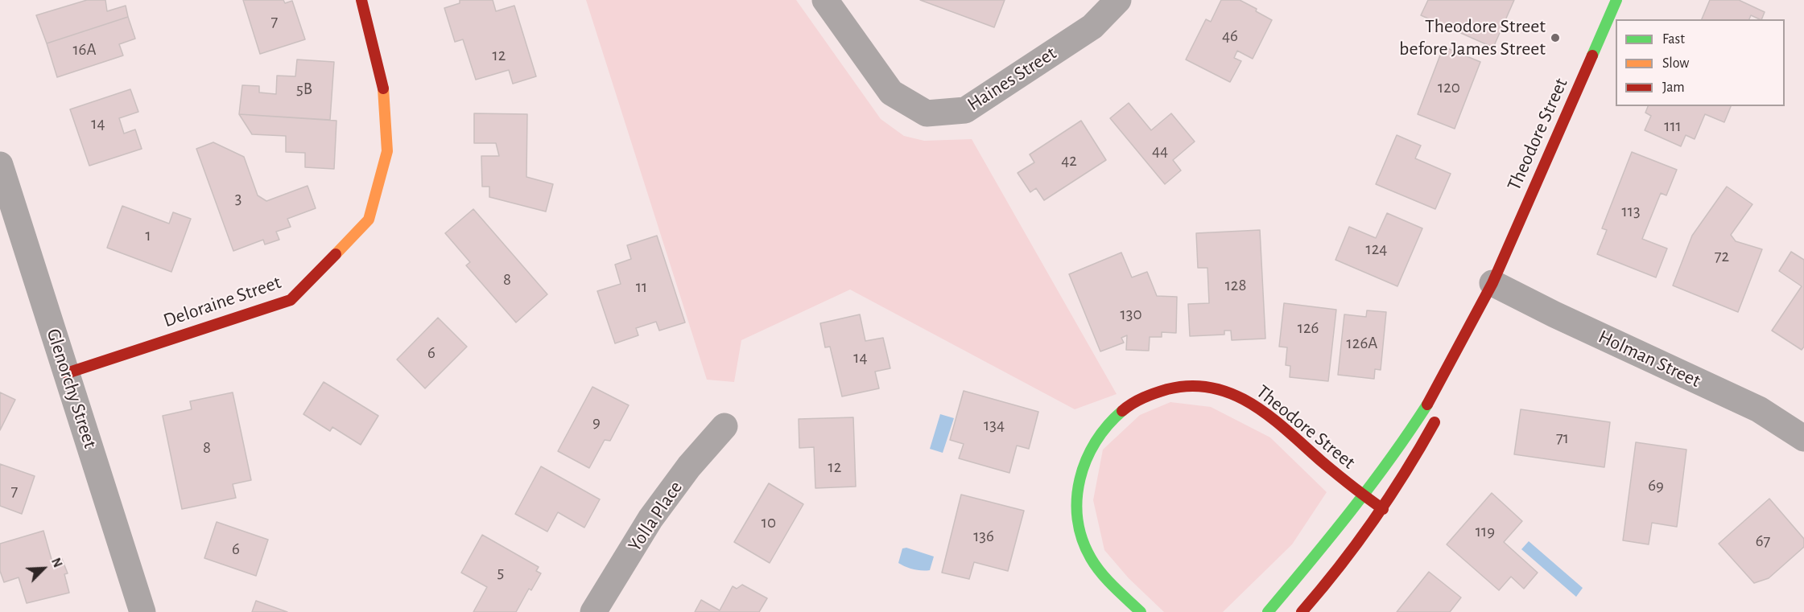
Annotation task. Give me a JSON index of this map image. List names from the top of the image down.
{
  "streets": {
    "street": [
      "Haines Street",
      "Theodore Street",
      "Deloraine Street",
      "Holman Street",
      "Glenorchy Street",
      "Yolla Place"
    ]
  },
  "crossings": [
    ["Theodore Street", "Holman Street"],
    ["Deloraine Street", "Glenorchy Street"]
  ],
  "places": ["Theodore Street before James Street"],
  "house_numbers": [
    "7",
    "46",
    "16A",
    "12",
    "120",
    "5B",
    "14",
    "111",
    "44",
    "42",
    "3",
    "113",
    "1",
    "124",
    "72",
    "8",
    "128",
    "11",
    "130",
    "126",
    "126A",
    "6",
    "14",
    "9",
    "134",
    "71",
    "8",
    "12",
    "69",
    "7",
    "10",
    "119",
    "136",
    "67",
    "6",
    "5"
  ],
  "legend": ["Fast", "Slow", "Jam"],
  "north": "top right"
}
